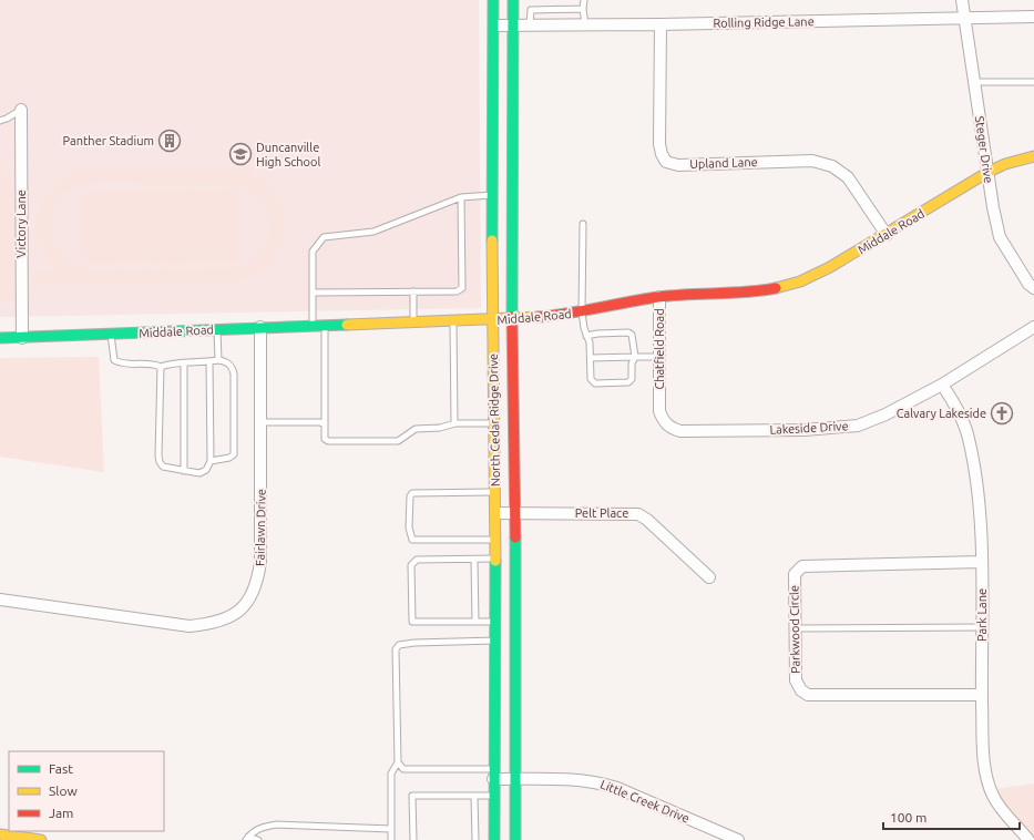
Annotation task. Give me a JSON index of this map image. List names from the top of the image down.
{
  "streets": {
    "main road": ["Middale Road", "North Cedar Ridge Drive"],
    "street": [
      "Rolling Ridge Lane",
      "Steger Drive",
      "Upland Lane",
      "Victory Lane",
      "Chatfield Road",
      "Lakeside Drive",
      "Pelt Place",
      "Fairlawn Drive",
      "Park Lane",
      "Parkwood Circle",
      "Little Creek Drive"
    ]
  },
  "crossings": [
    ["Rolling Ridge Lane", "Steger Drive"],
    ["Rolling Ridge Lane", "Upland Lane"],
    ["Rolling Ridge Lane", "North Cedar Ridge Drive"],
    ["Steger Drive", "Middale Road"],
    ["Upland Lane", "Middale Road"],
    ["Victory Lane", "Middale Road"],
    ["Middale Road", "Chatfield Road"],
    ["Middale Road", "North Cedar Ridge Drive"],
    ["Middale Road", "Fairlawn Drive"],
    ["Chatfield Road", "Lakeside Drive"],
    ["North Cedar Ridge Drive", "Pelt Place"],
    ["North Cedar Ridge Drive", "Little Creek Drive"],
    ["Lakeside Drive", "Park Lane"],
    ["Park Lane", "Parkwood Circle"]
  ],
  "places": {
    "building": ["Panther Stadium"],
    "school or university": ["Duncanville High School"],
    "church": ["Calvary Lakeside"]
  },
  "legend": ["Fast", "Slow", "Jam"],
  "scale_bar": "100 m"
}
